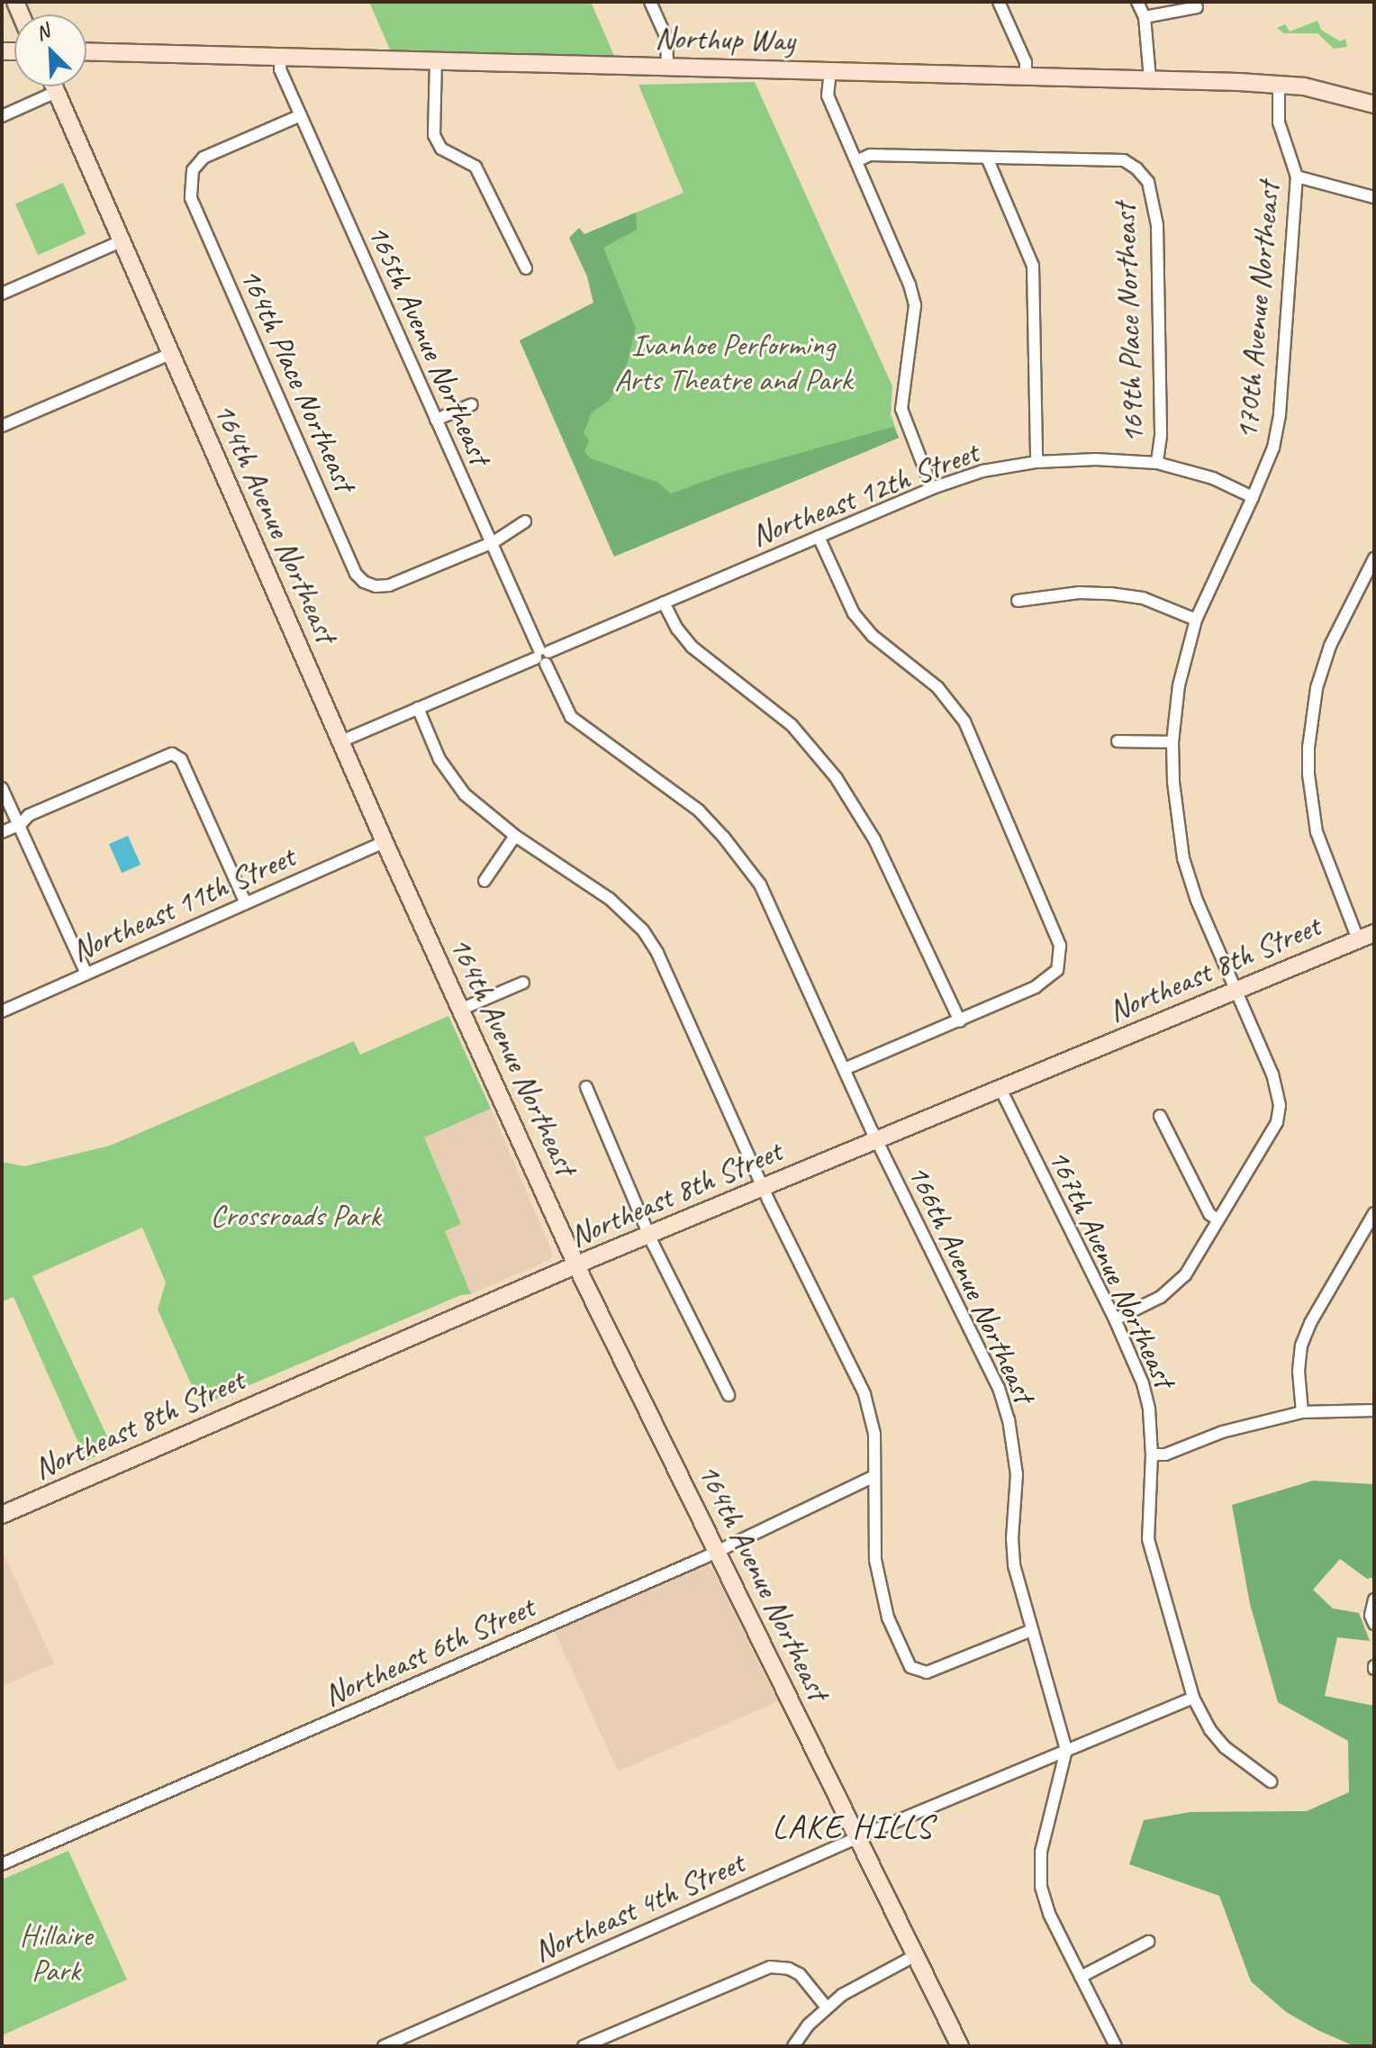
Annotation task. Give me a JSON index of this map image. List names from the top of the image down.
{
  "streets": {
    "street": [
      "Northup Way",
      "170th Avenue Northeast",
      "169th Place Northeast",
      "165th Avenue Northeast",
      "164th Place Northeast",
      "Northeast 12th Street",
      "164th Avenue Northeast",
      "Northeast 11th Street",
      "Northeast 8th Street",
      "167th Avenue Northeast",
      "166th Avenue Northeast",
      "Northeast 6th Street",
      "Northeast 4th Street"
    ]
  },
  "crossings": [
    ["Northup Way", "170th Avenue Northeast"],
    ["Northup Way", "165th Avenue Northeast"],
    ["170th Avenue Northeast", "Northeast 12th Street"],
    ["170th Avenue Northeast", "Northeast 8th Street"],
    ["169th Place Northeast", "Northeast 12th Street"],
    ["165th Avenue Northeast", "164th Place Northeast"],
    ["165th Avenue Northeast", "Northeast 12th Street"],
    ["165th Avenue Northeast", "166th Avenue Northeast"],
    ["Northeast 12th Street", "164th Avenue Northeast"],
    ["164th Avenue Northeast", "Northeast 11th Street"],
    ["164th Avenue Northeast", "Northeast 8th Street"],
    ["164th Avenue Northeast", "Northeast 6th Street"],
    ["164th Avenue Northeast", "Northeast 4th Street"],
    ["Northeast 8th Street", "167th Avenue Northeast"],
    ["Northeast 8th Street", "166th Avenue Northeast"],
    ["167th Avenue Northeast", "Northeast 4th Street"],
    ["166th Avenue Northeast", "Northeast 4th Street"]
  ],
  "districts": ["LAKE HILLS"],
  "parks": ["Ivanhoe Performing Arts Theatre and Park", "Crossroads Park", "Hillaire Park"],
  "north": "top left"
}
